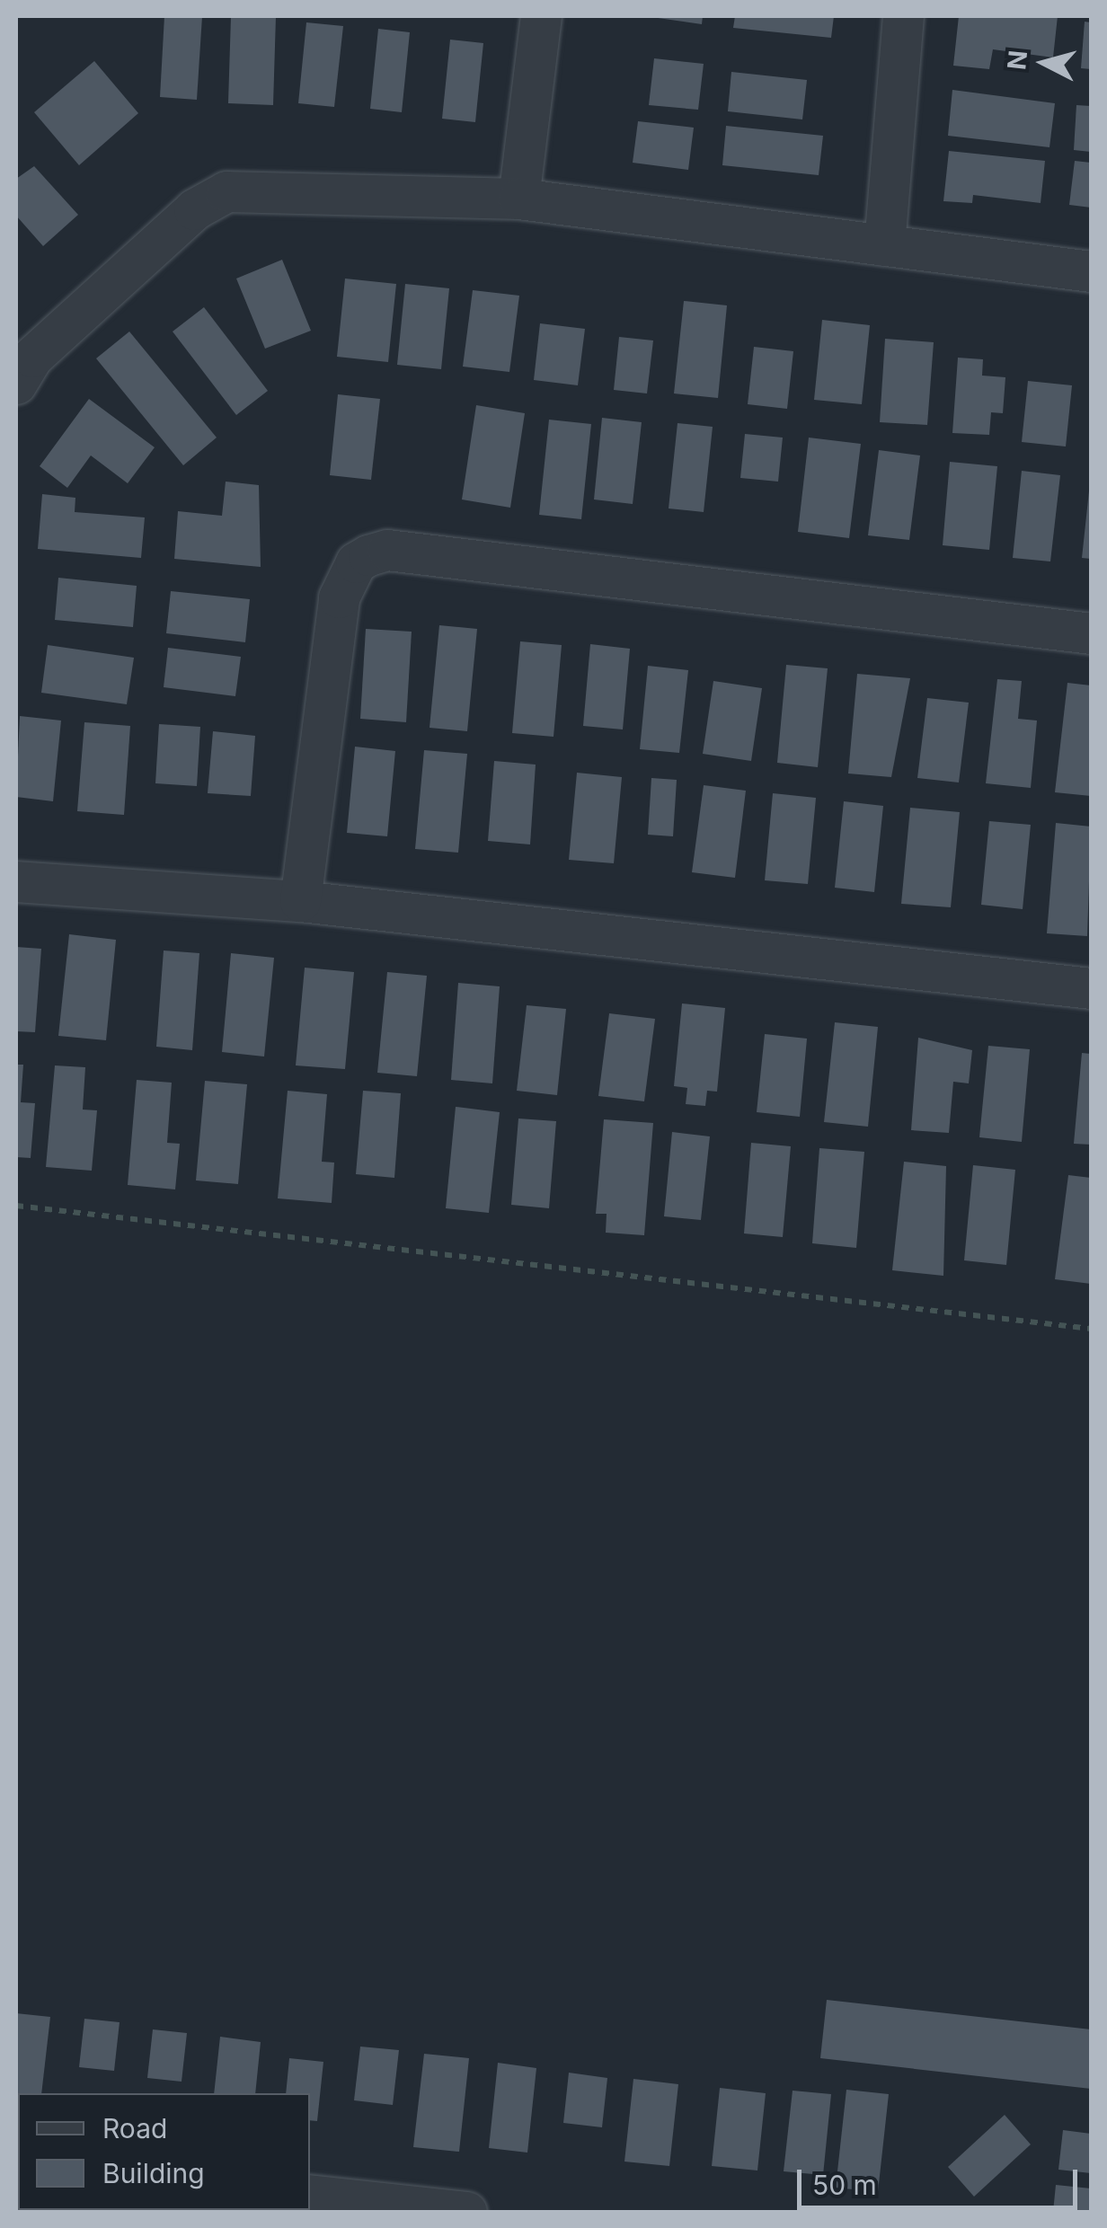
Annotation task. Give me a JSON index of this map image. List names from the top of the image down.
{
  "legend": ["Road", "Building"],
  "scale_bar": "50 m",
  "north": "left"
}
